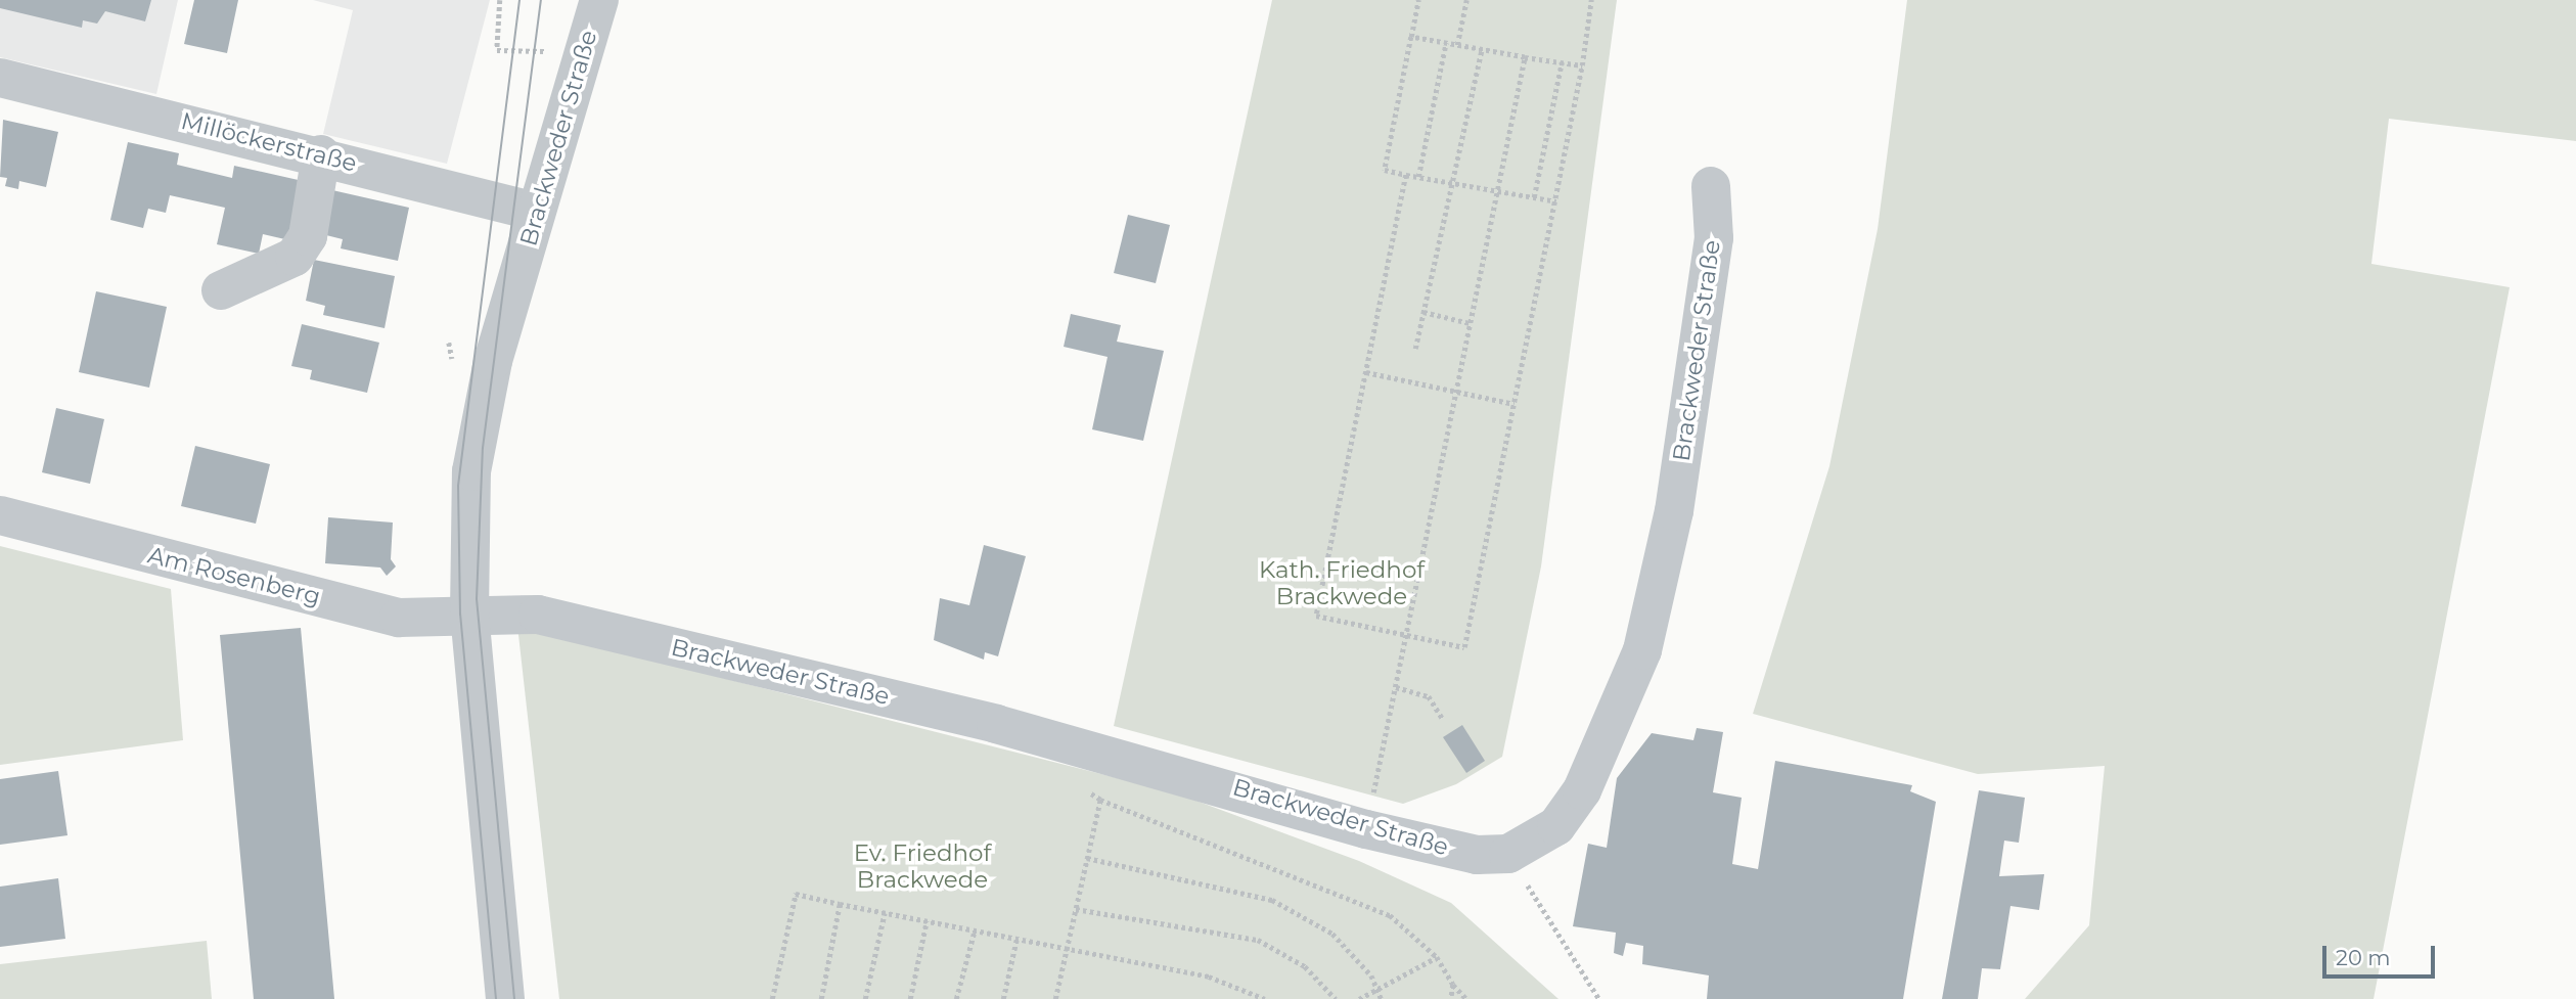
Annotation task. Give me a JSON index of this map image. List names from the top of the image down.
{
  "streets": {
    "street": ["Brackweder Straße", "Millöckerstraße", "Am Rosenberg"]
  },
  "crossings": [
    ["Brackweder Straße", "Millöckerstraße"],
    ["Brackweder Straße", "Am Rosenberg"]
  ],
  "parks": ["Kath. Friedhof Brackwede", "Ev. Friedhof Brackwede"],
  "scale_bar": "20 m"
}
